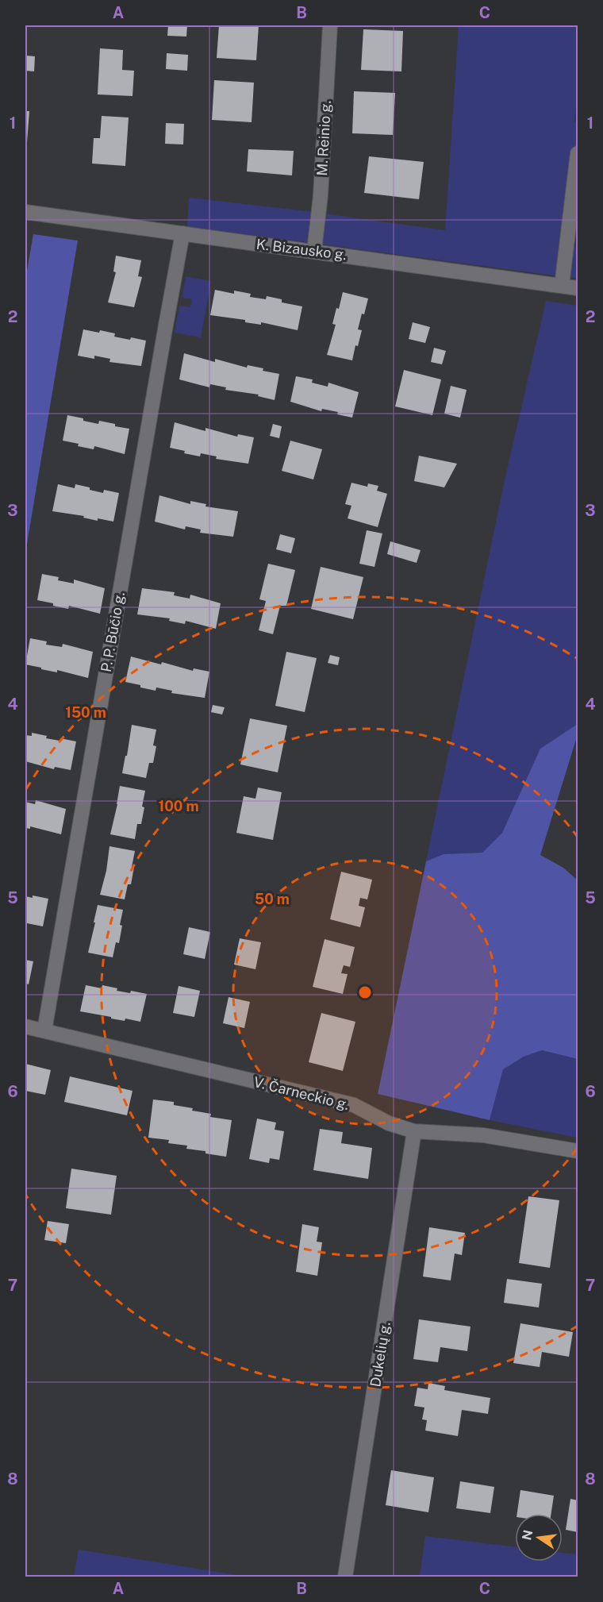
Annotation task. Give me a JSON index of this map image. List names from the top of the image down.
{
  "streets": {
    "street": [
      "M. Reinio g.",
      "K. Bizausko g.",
      "P. P. Būčio g.",
      "V. Čarneckio g.",
      "Dukelių g."
    ]
  },
  "crossings": [
    ["M. Reinio g.", "K. Bizausko g."],
    ["K. Bizausko g.", "P. P. Būčio g."],
    ["P. P. Būčio g.", "V. Čarneckio g."],
    ["V. Čarneckio g.", "Dukelių g."]
  ],
  "north": "left",
  "grid": {
    "columns": ["A", "B", "C"],
    "rows": [
      "1",
      "2",
      "3",
      "4",
      "5",
      "6",
      "7",
      "8"
    ]
  },
  "rings": ["150 m", "100 m", "50 m"]
}
